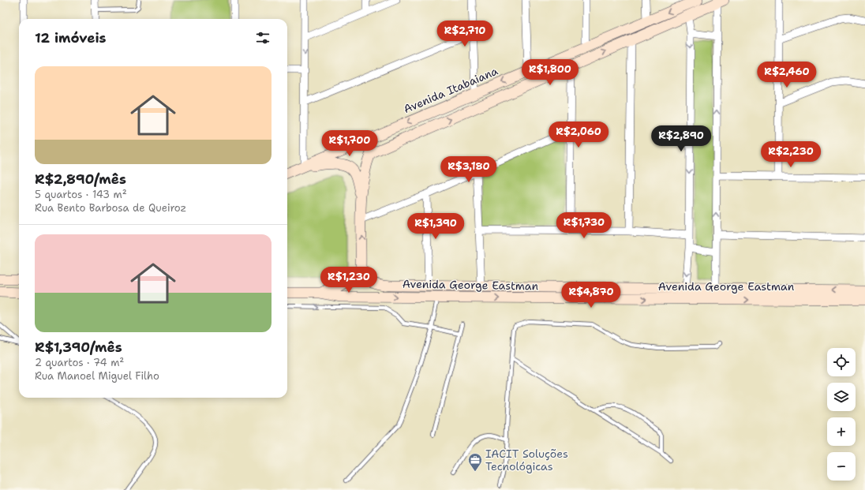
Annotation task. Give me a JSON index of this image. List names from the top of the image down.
{
  "streets": {
    "main road": ["Avenida Itabaiana", "Avenida George Eastman"]
  },
  "places": {
    "office": ["IACIT Soluções Tecnológicas"]
  },
  "page": {
    "heading": "12 imóveis",
    "price": [
      "R$2,710",
      "R$1,800",
      "R$2,460",
      "R$2,060",
      "R$2,890",
      "R$1,700",
      "R$2,230",
      "R$3,180",
      "R$1,730",
      "R$1,390",
      "R$1,230",
      "R$4,870"
    ],
    "list": [
      {
        "name": "R$2,890/mês",
        "note": "5 quartos · 143 m² · Rua Bento Barbosa de Queiroz"
      },
      {
        "name": "R$1,390/mês",
        "note": "2 quartos · 74 m² · Rua Manoel Miguel Filho"
      }
    ],
    "map_buttons": ["+", "−"]
  }
}
